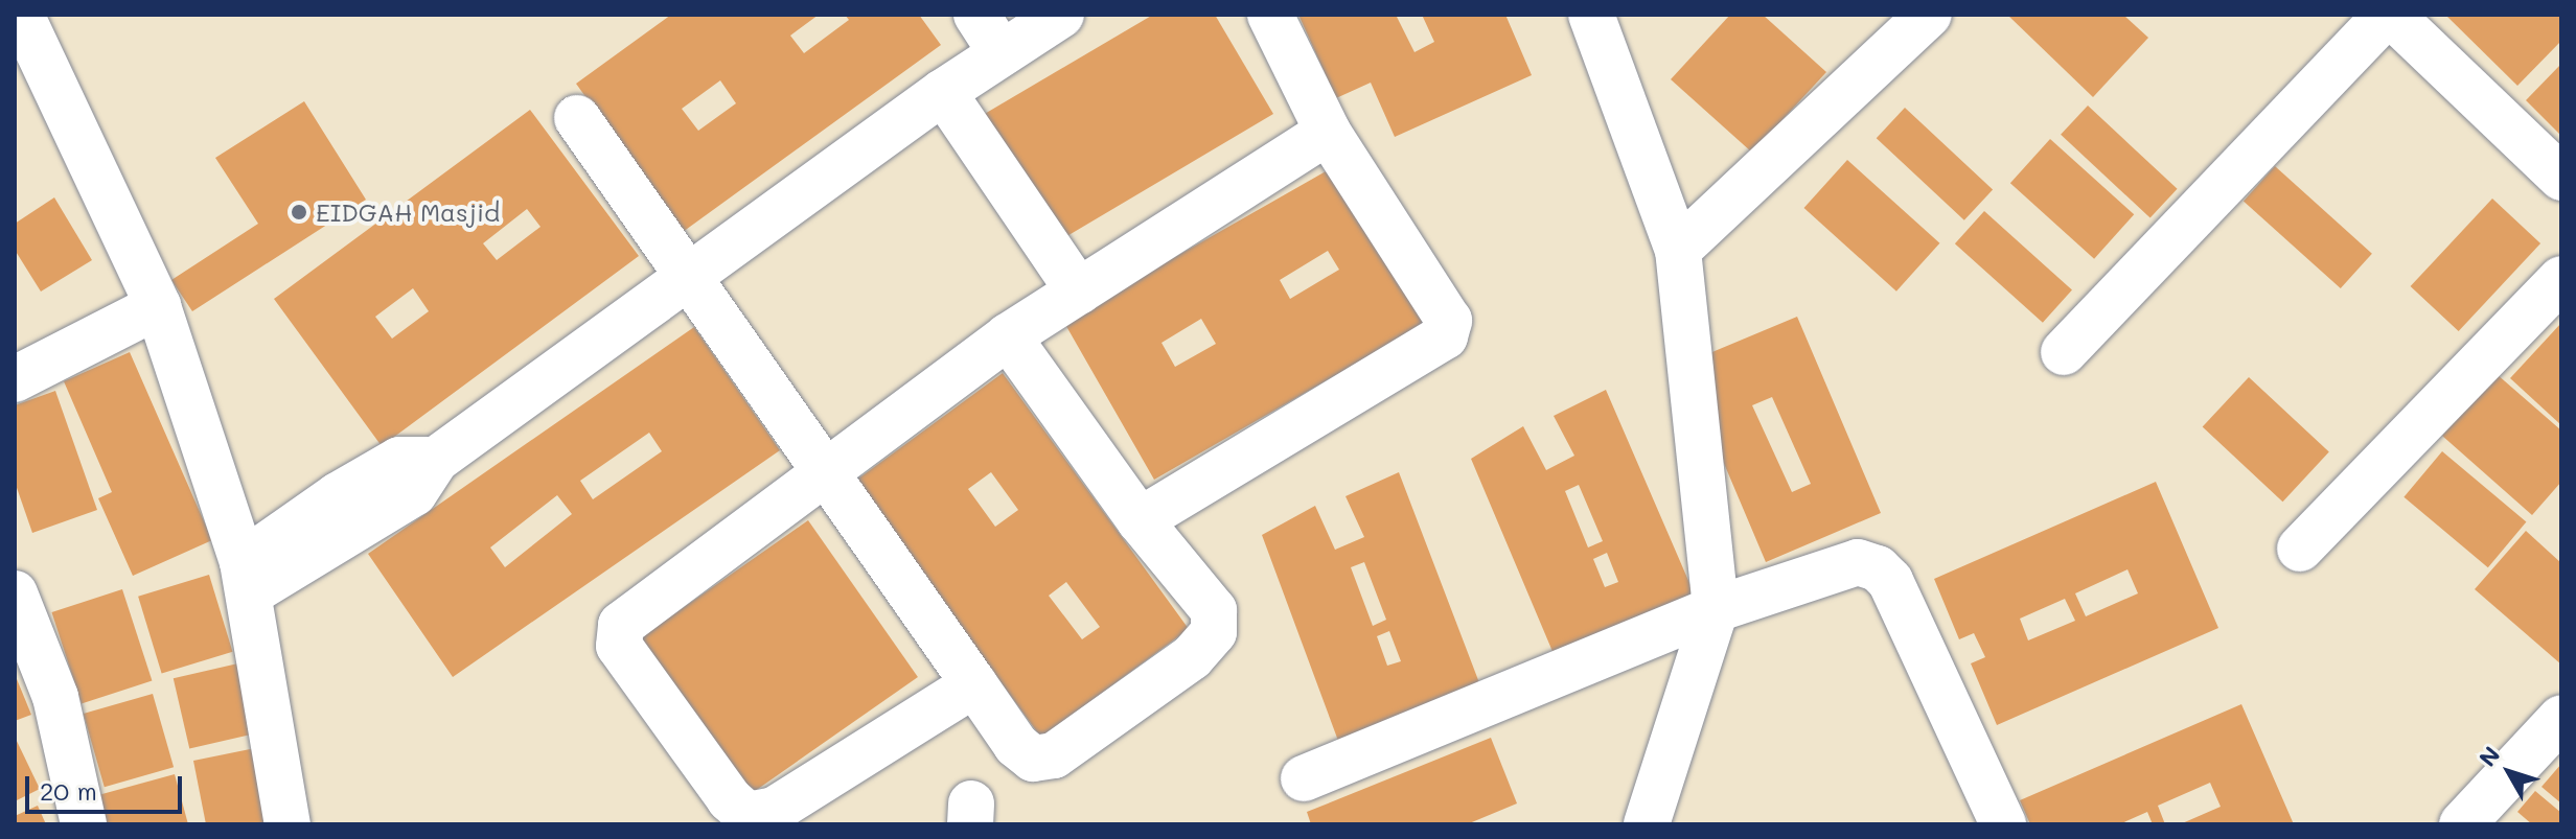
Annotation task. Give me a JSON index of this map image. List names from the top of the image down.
{
  "places": ["EIDGAH Masjid"],
  "scale_bar": "20 m",
  "north": "top left"
}
